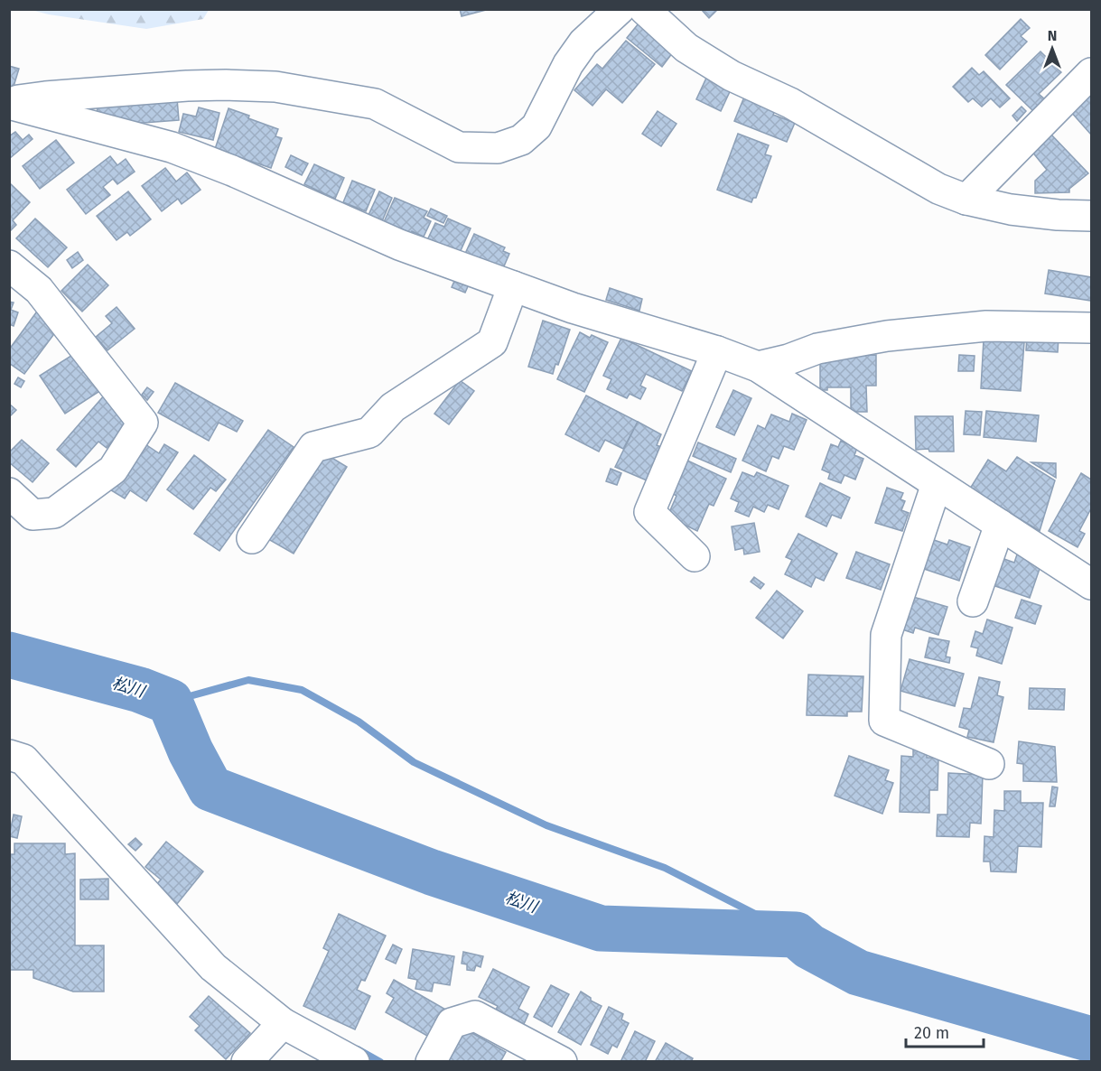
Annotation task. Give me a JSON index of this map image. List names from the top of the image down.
{
  "water": ["松川"],
  "scale_bar": "20 m",
  "north": "top"
}
